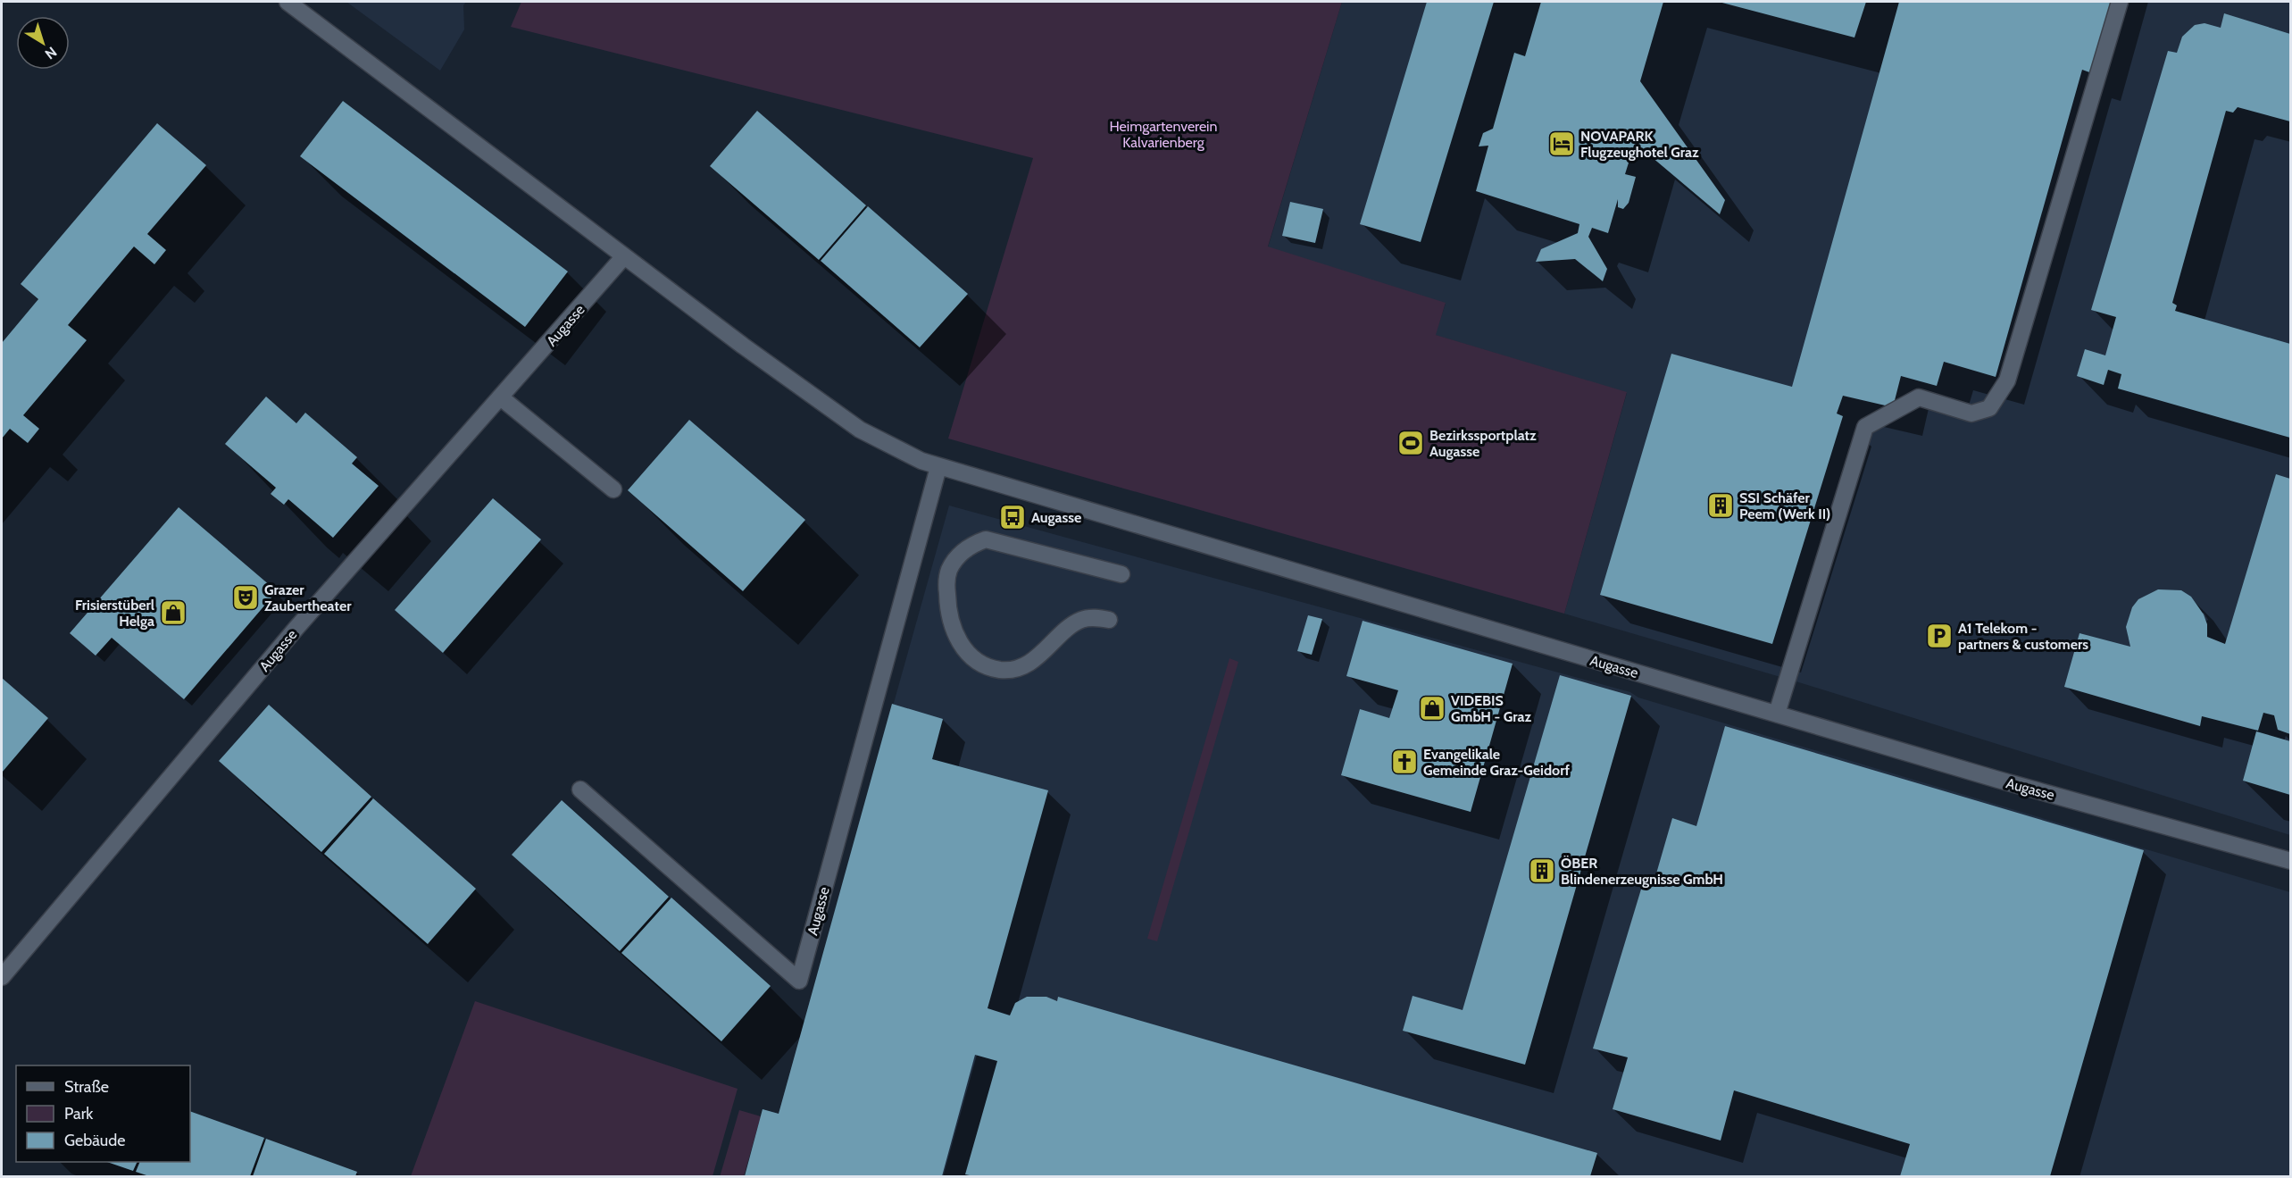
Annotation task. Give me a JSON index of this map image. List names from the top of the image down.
{
  "streets": {
    "street": ["Augasse"]
  },
  "parks": ["Heimgartenverein Kalvarienberg"],
  "places": {
    "hotel": ["NOVAPARK Flugzeughotel Graz"],
    "sports": ["Bezirkssportplatz Augasse"],
    "building": ["SSI Schäfer Peem (Werk II)", "ÖBER Blindenerzeugnisse GmbH"],
    "bus stop": ["Augasse"],
    "theatre": ["Grazer Zaubertheater"],
    "shop": ["Frisierstüberl Helga", "VIDEBIS GmbH - Graz"],
    "parking": ["A1 Telekom - partners & customers"],
    "church": ["Evangelikale Gemeinde Graz-Geidorf"]
  },
  "legend": ["Straße", "Park", "Gebäude"],
  "north": "bottom right"
}
